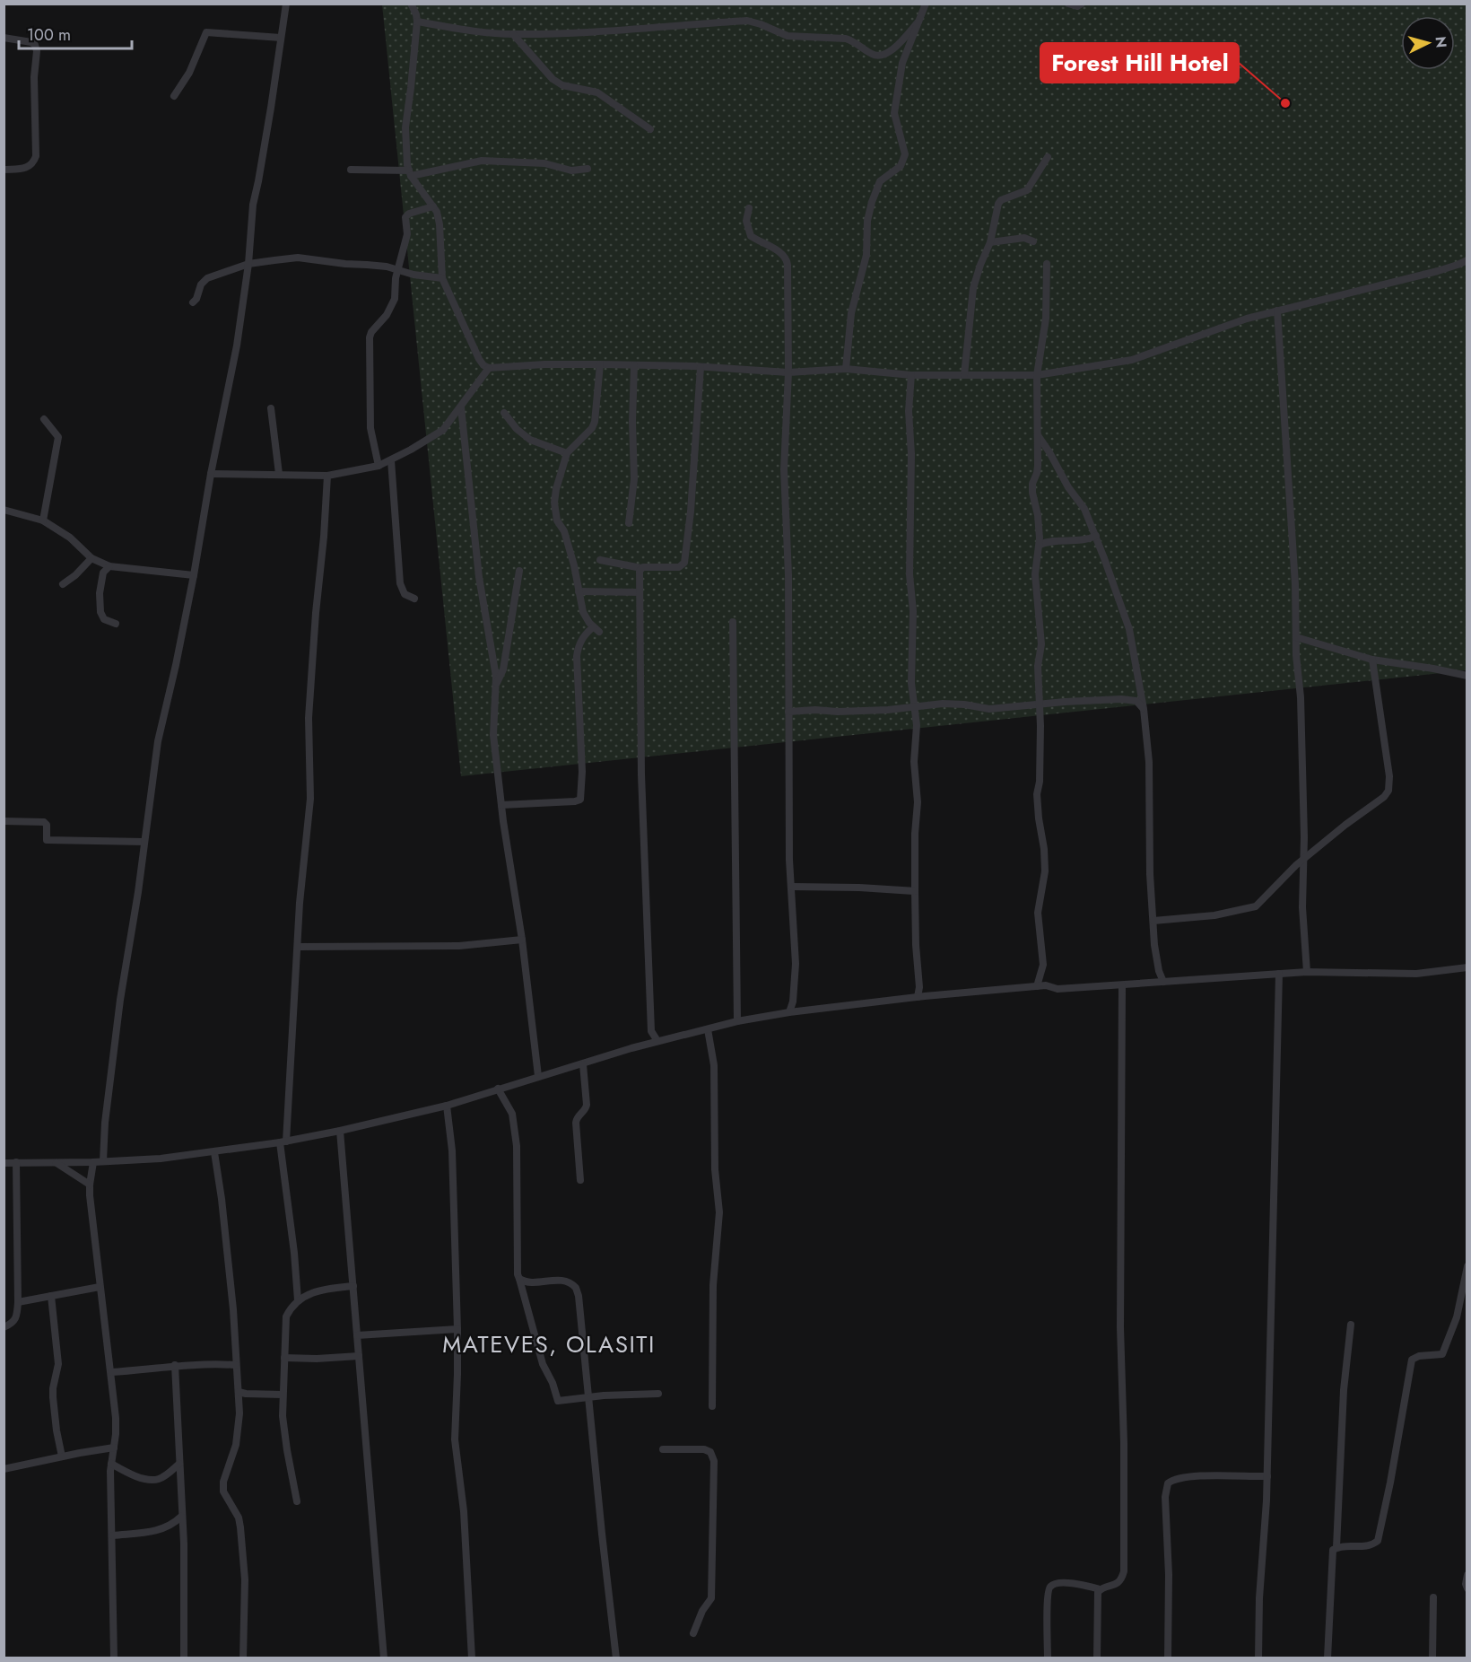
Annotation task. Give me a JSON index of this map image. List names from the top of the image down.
{
  "districts": ["MATEVES, OLASITI"],
  "places": ["Forest Hill Hotel"],
  "scale_bar": "100 m",
  "north": "right"
}
